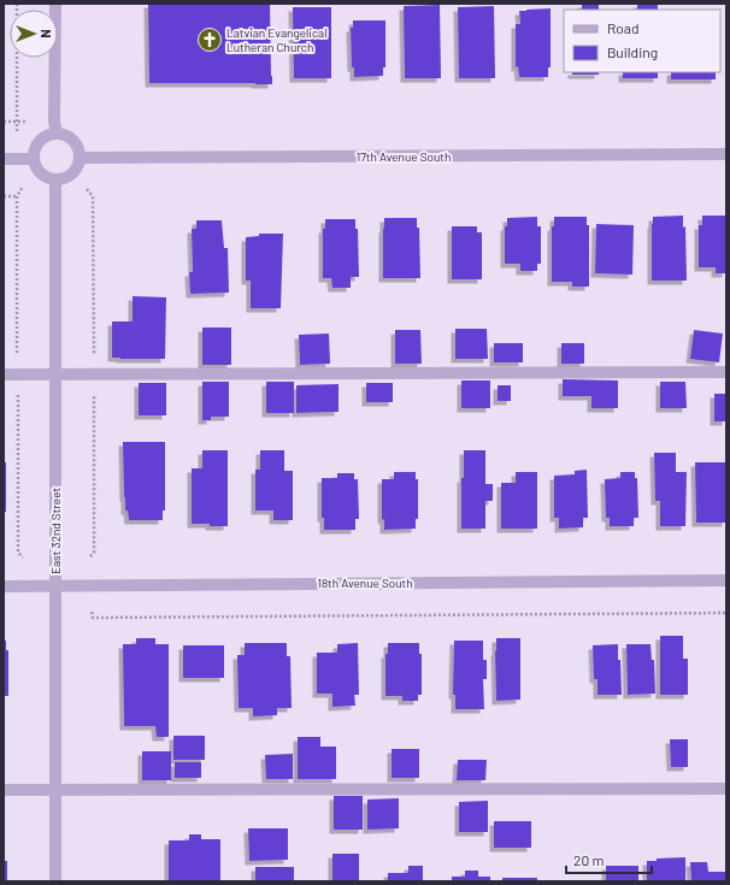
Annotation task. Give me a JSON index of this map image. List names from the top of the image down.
{
  "streets": {
    "street": ["17th Avenue South", "East 32nd Street", "18th Avenue South"]
  },
  "crossings": [
    ["17th Avenue South", "East 32nd Street"],
    ["East 32nd Street", "18th Avenue South"]
  ],
  "places": {
    "church": ["Latvian Evangelical Lutheran Church"]
  },
  "legend": ["Road", "Building"],
  "scale_bar": "20 m",
  "north": "right"
}
